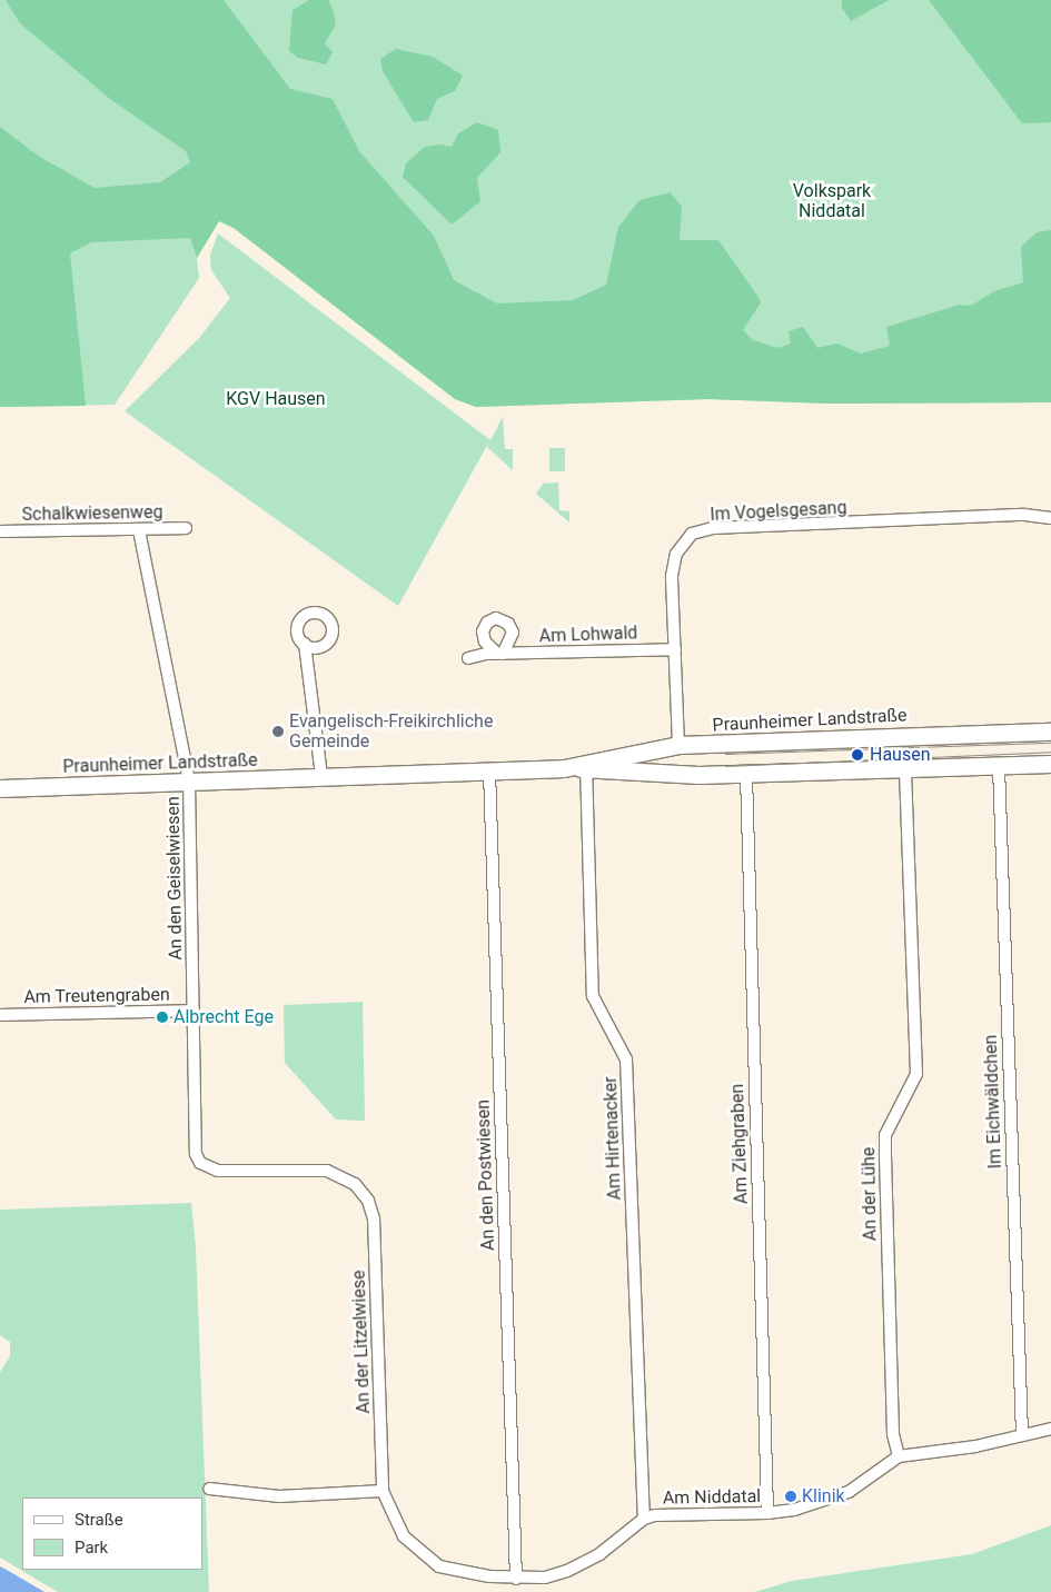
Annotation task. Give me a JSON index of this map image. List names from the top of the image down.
{
  "streets": {
    "main road": ["Praunheimer Landstraße"],
    "street": [
      "Im Vogelsgesang",
      "Schalkwiesenweg",
      "Am Lohwald",
      "An den Geiselwiesen",
      "Am Treutengraben",
      "Im Eichwäldchen",
      "Am Hirtenacker",
      "Am Ziehgraben",
      "An den Postwiesen",
      "An der Lühe",
      "An der Litzelwiese",
      "Am Niddatal"
    ]
  },
  "crossings": [
    ["Im Vogelsgesang", "Am Lohwald"],
    ["Im Vogelsgesang", "Praunheimer Landstraße"],
    ["Schalkwiesenweg", "An den Geiselwiesen"],
    ["Praunheimer Landstraße", "An den Geiselwiesen"],
    ["Praunheimer Landstraße", "Im Eichwäldchen"],
    ["Praunheimer Landstraße", "Am Hirtenacker"],
    ["Praunheimer Landstraße", "Am Ziehgraben"],
    ["Praunheimer Landstraße", "An den Postwiesen"],
    ["Praunheimer Landstraße", "An der Lühe"],
    ["An den Geiselwiesen", "Am Treutengraben"],
    ["An den Geiselwiesen", "An der Litzelwiese"],
    ["Im Eichwäldchen", "Am Niddatal"],
    ["Am Hirtenacker", "Am Niddatal"],
    ["Am Ziehgraben", "Am Niddatal"],
    ["An den Postwiesen", "Am Niddatal"],
    ["An der Lühe", "Am Niddatal"],
    ["An der Litzelwiese", "Am Niddatal"]
  ],
  "parks": ["Volkspark Niddatal", "KGV Hausen"],
  "places": [
    "Evangelisch-Freikirchliche Gemeinde",
    "Hausen",
    "Albrecht Ege",
    "Klinik"
  ],
  "legend": ["Straße", "Park"]
}
